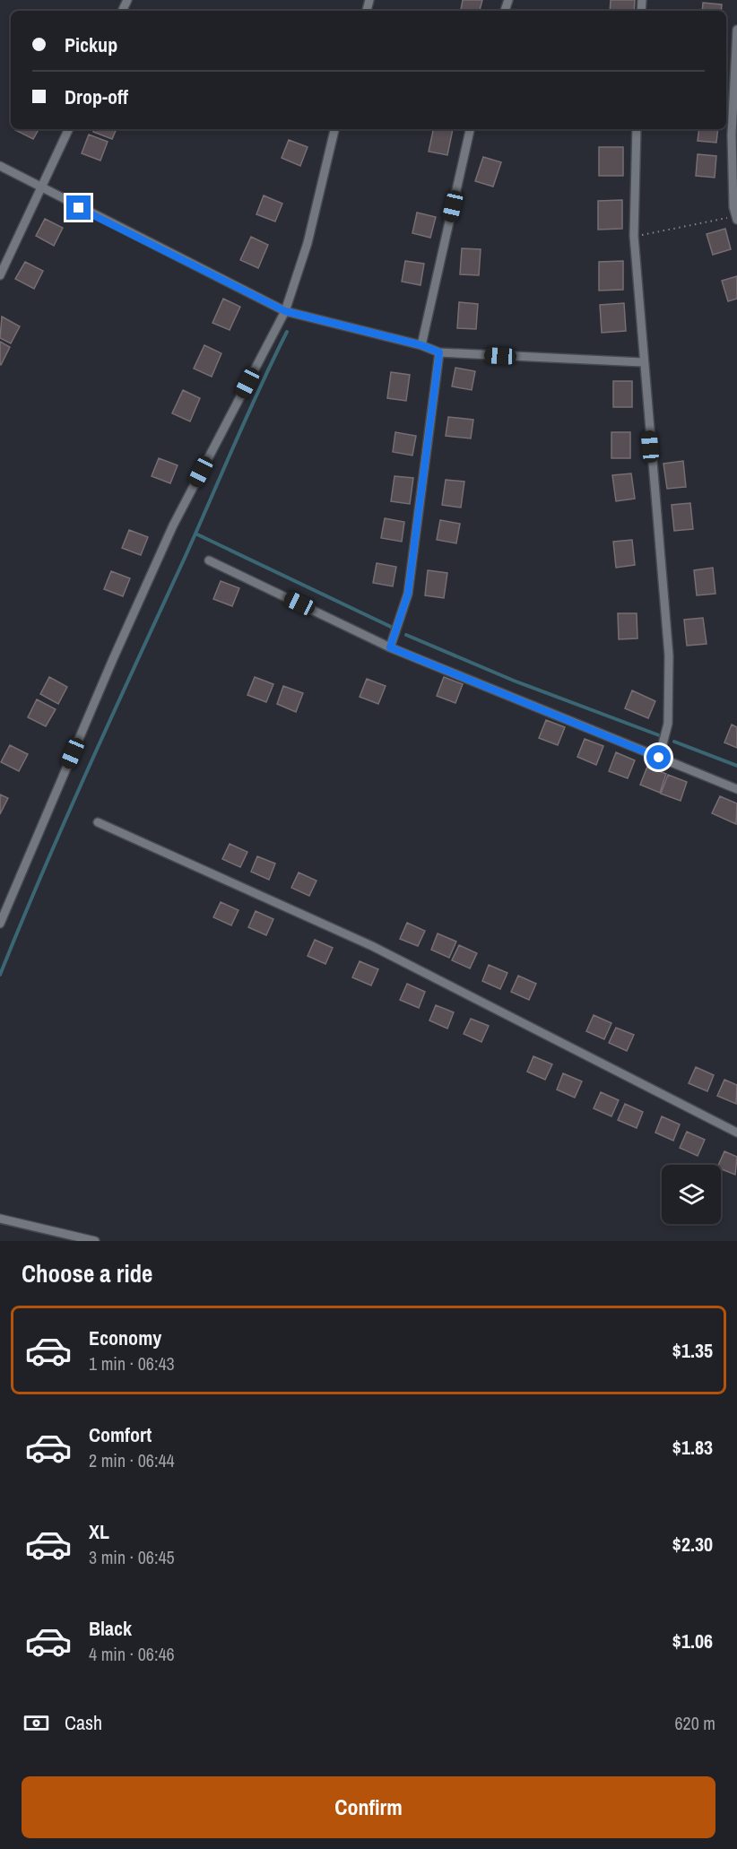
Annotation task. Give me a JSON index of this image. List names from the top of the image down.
{
  "page": {
    "banner": ["Pickup", "Drop-off"],
    "heading": "Choose a ride",
    "list": [
      {
        "name": "Economy",
        "note": "1 min · 06:43",
        "value": "$1.35"
      },
      {
        "name": "Comfort",
        "note": "2 min · 06:44",
        "value": "$1.83"
      },
      {
        "name": "XL",
        "note": "3 min · 06:45",
        "value": "$2.30"
      },
      {
        "name": "Black",
        "note": "4 min · 06:46",
        "value": "$1.06"
      }
    ],
    "pay": ["Cash", "620 m"],
    "buttons": "Confirm"
  }
}
